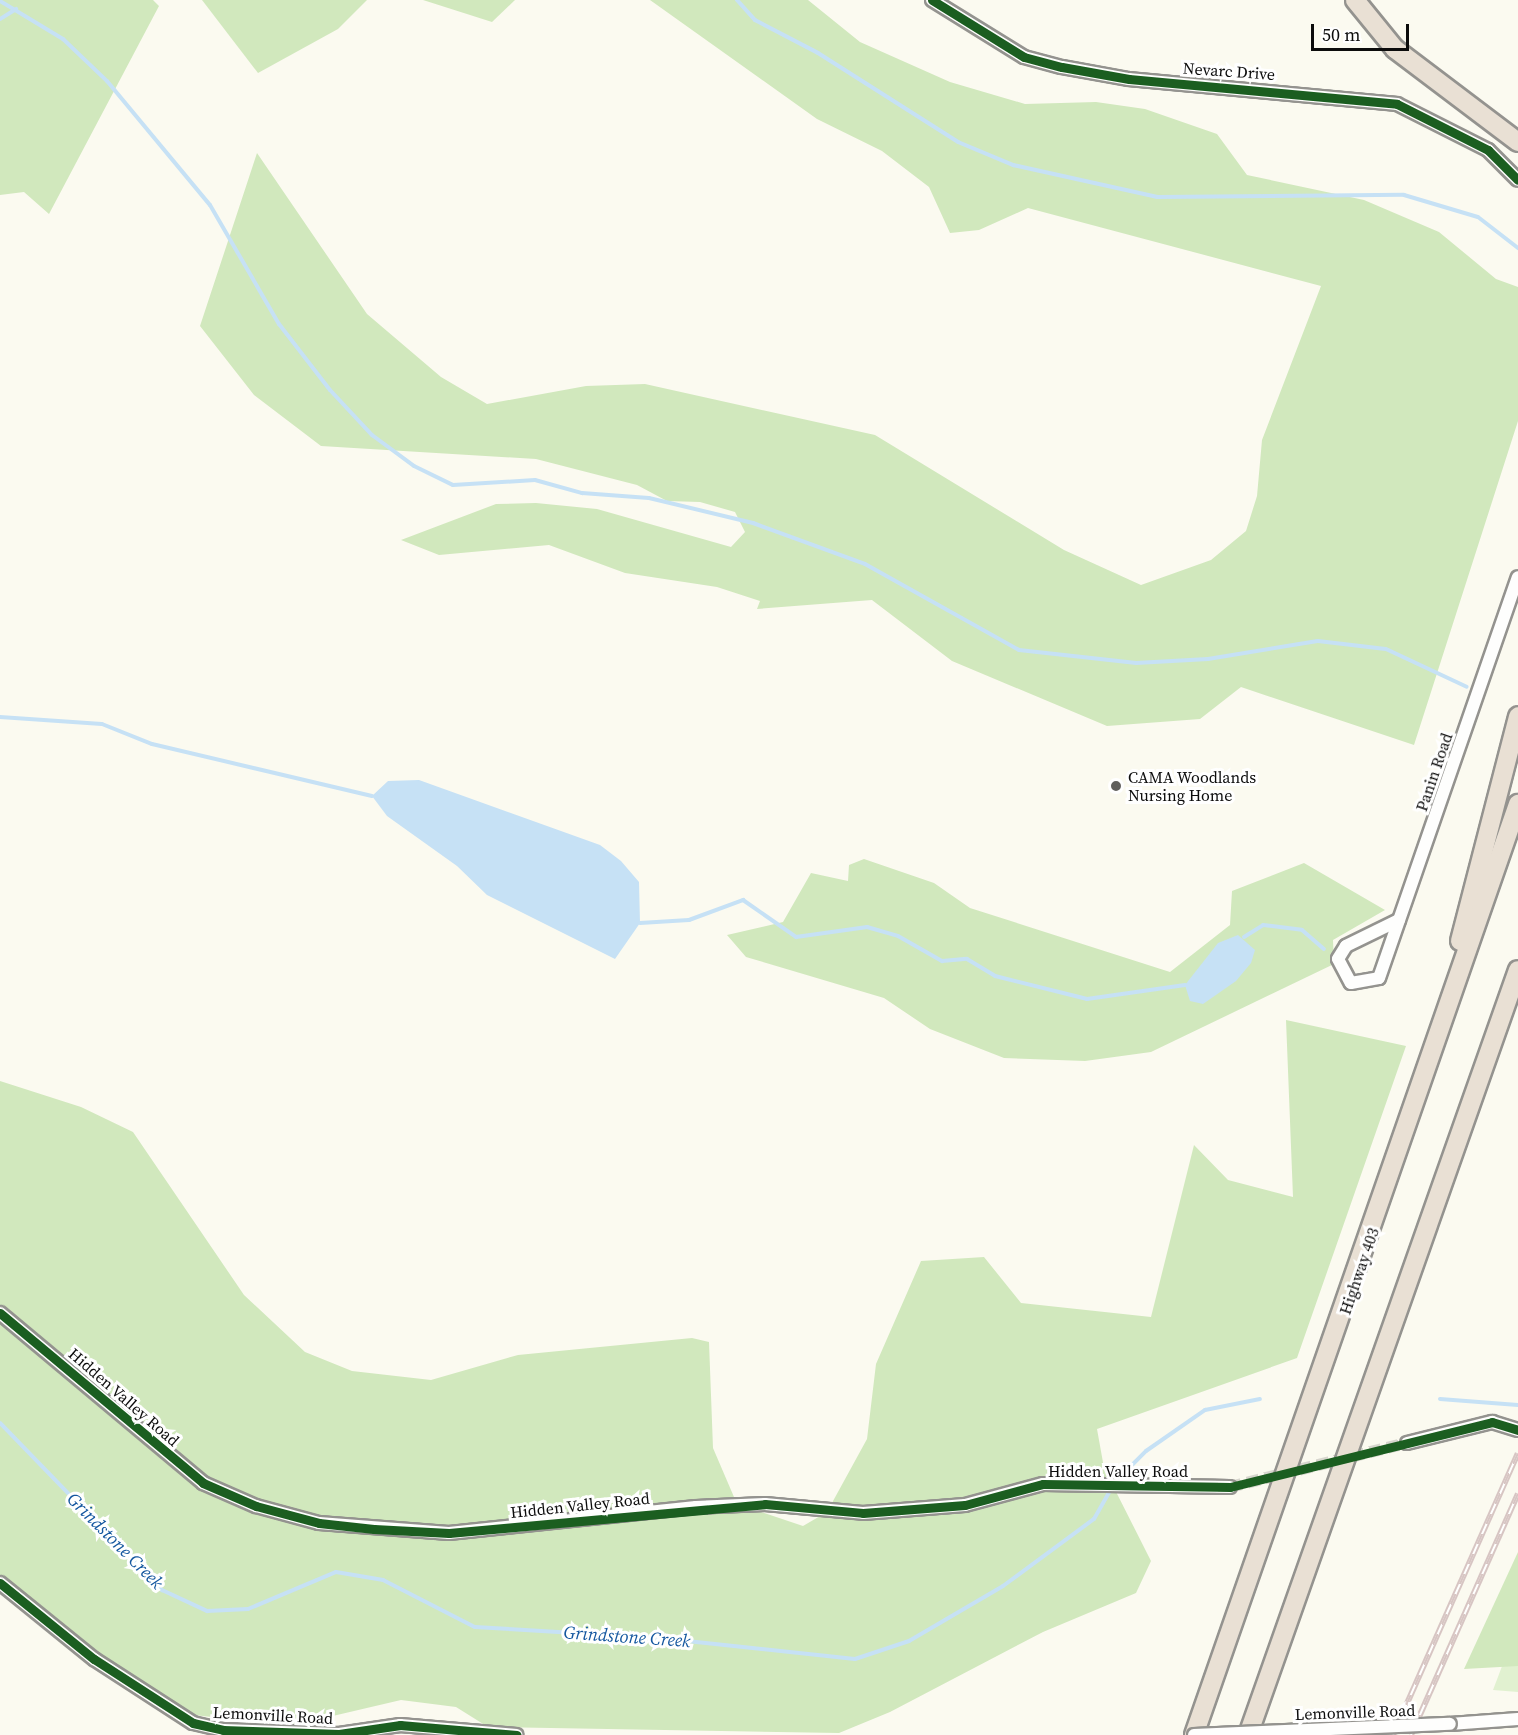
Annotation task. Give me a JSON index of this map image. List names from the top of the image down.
{
  "streets": {
    "highway": ["Highway 403"],
    "street": [
      "Nevarc Drive",
      "Panin Road",
      "Hidden Valley Road",
      "Lemonville Road"
    ]
  },
  "crossings": [
    ["Highway 403", "Lemonville Road"]
  ],
  "water": ["Grindstone Creek"],
  "places": ["CAMA Woodlands Nursing Home"],
  "scale_bar": "50 m"
}
